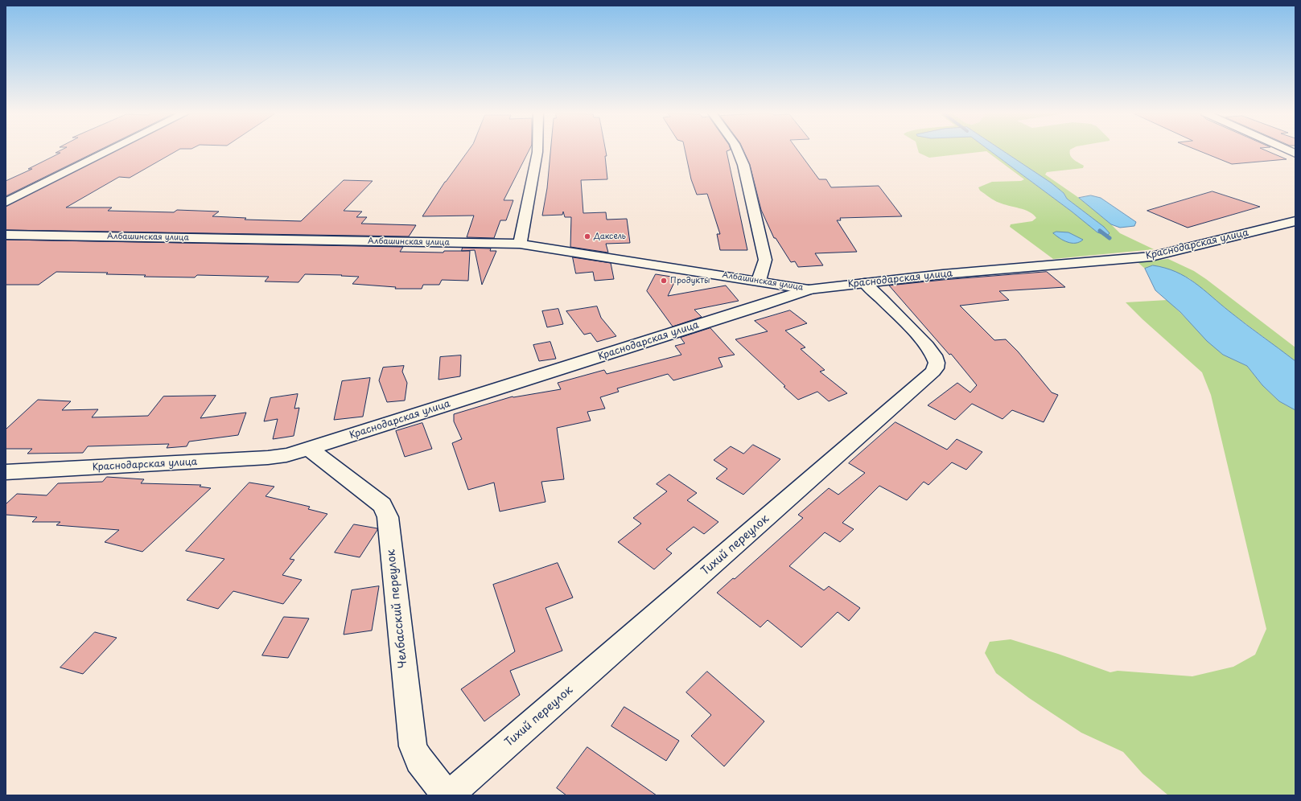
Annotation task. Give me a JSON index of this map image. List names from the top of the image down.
{
  "streets": {
    "street": [
      "Албашинская улица",
      "Краснодарская улица",
      "Тихий переулок",
      "Челбасский переулок"
    ]
  },
  "crossings": [
    ["Албашинская улица", "Краснодарская улица"],
    ["Краснодарская улица", "Тихий переулок"],
    ["Краснодарская улица", "Челбасский переулок"]
  ],
  "places": ["Даксель", "Продукты"]
}
